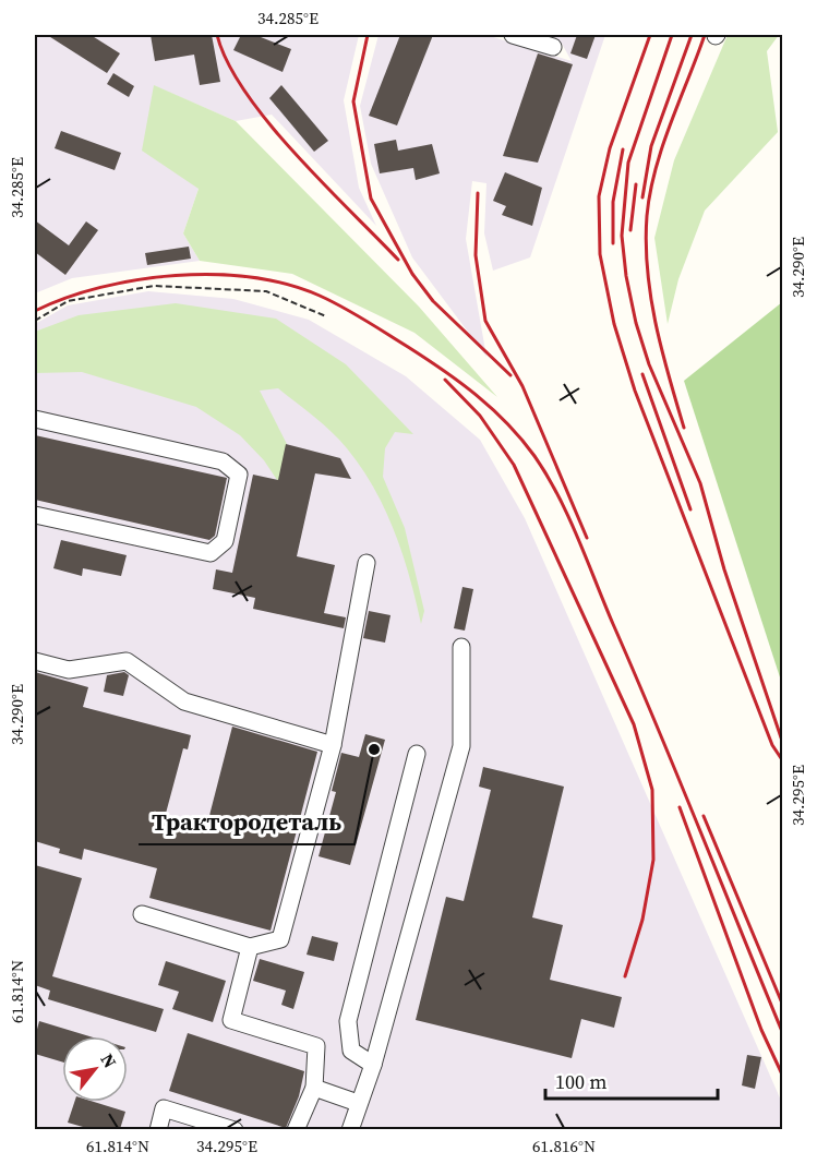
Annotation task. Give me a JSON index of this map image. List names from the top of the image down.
{
  "places": ["Трактородеталь"],
  "scale_bar": "100 m",
  "north": "top right",
  "coordinates": [
    "34.285°E",
    "34.290°E",
    "34.295°E",
    "61.814°N",
    "61.816°N"
  ]
}
